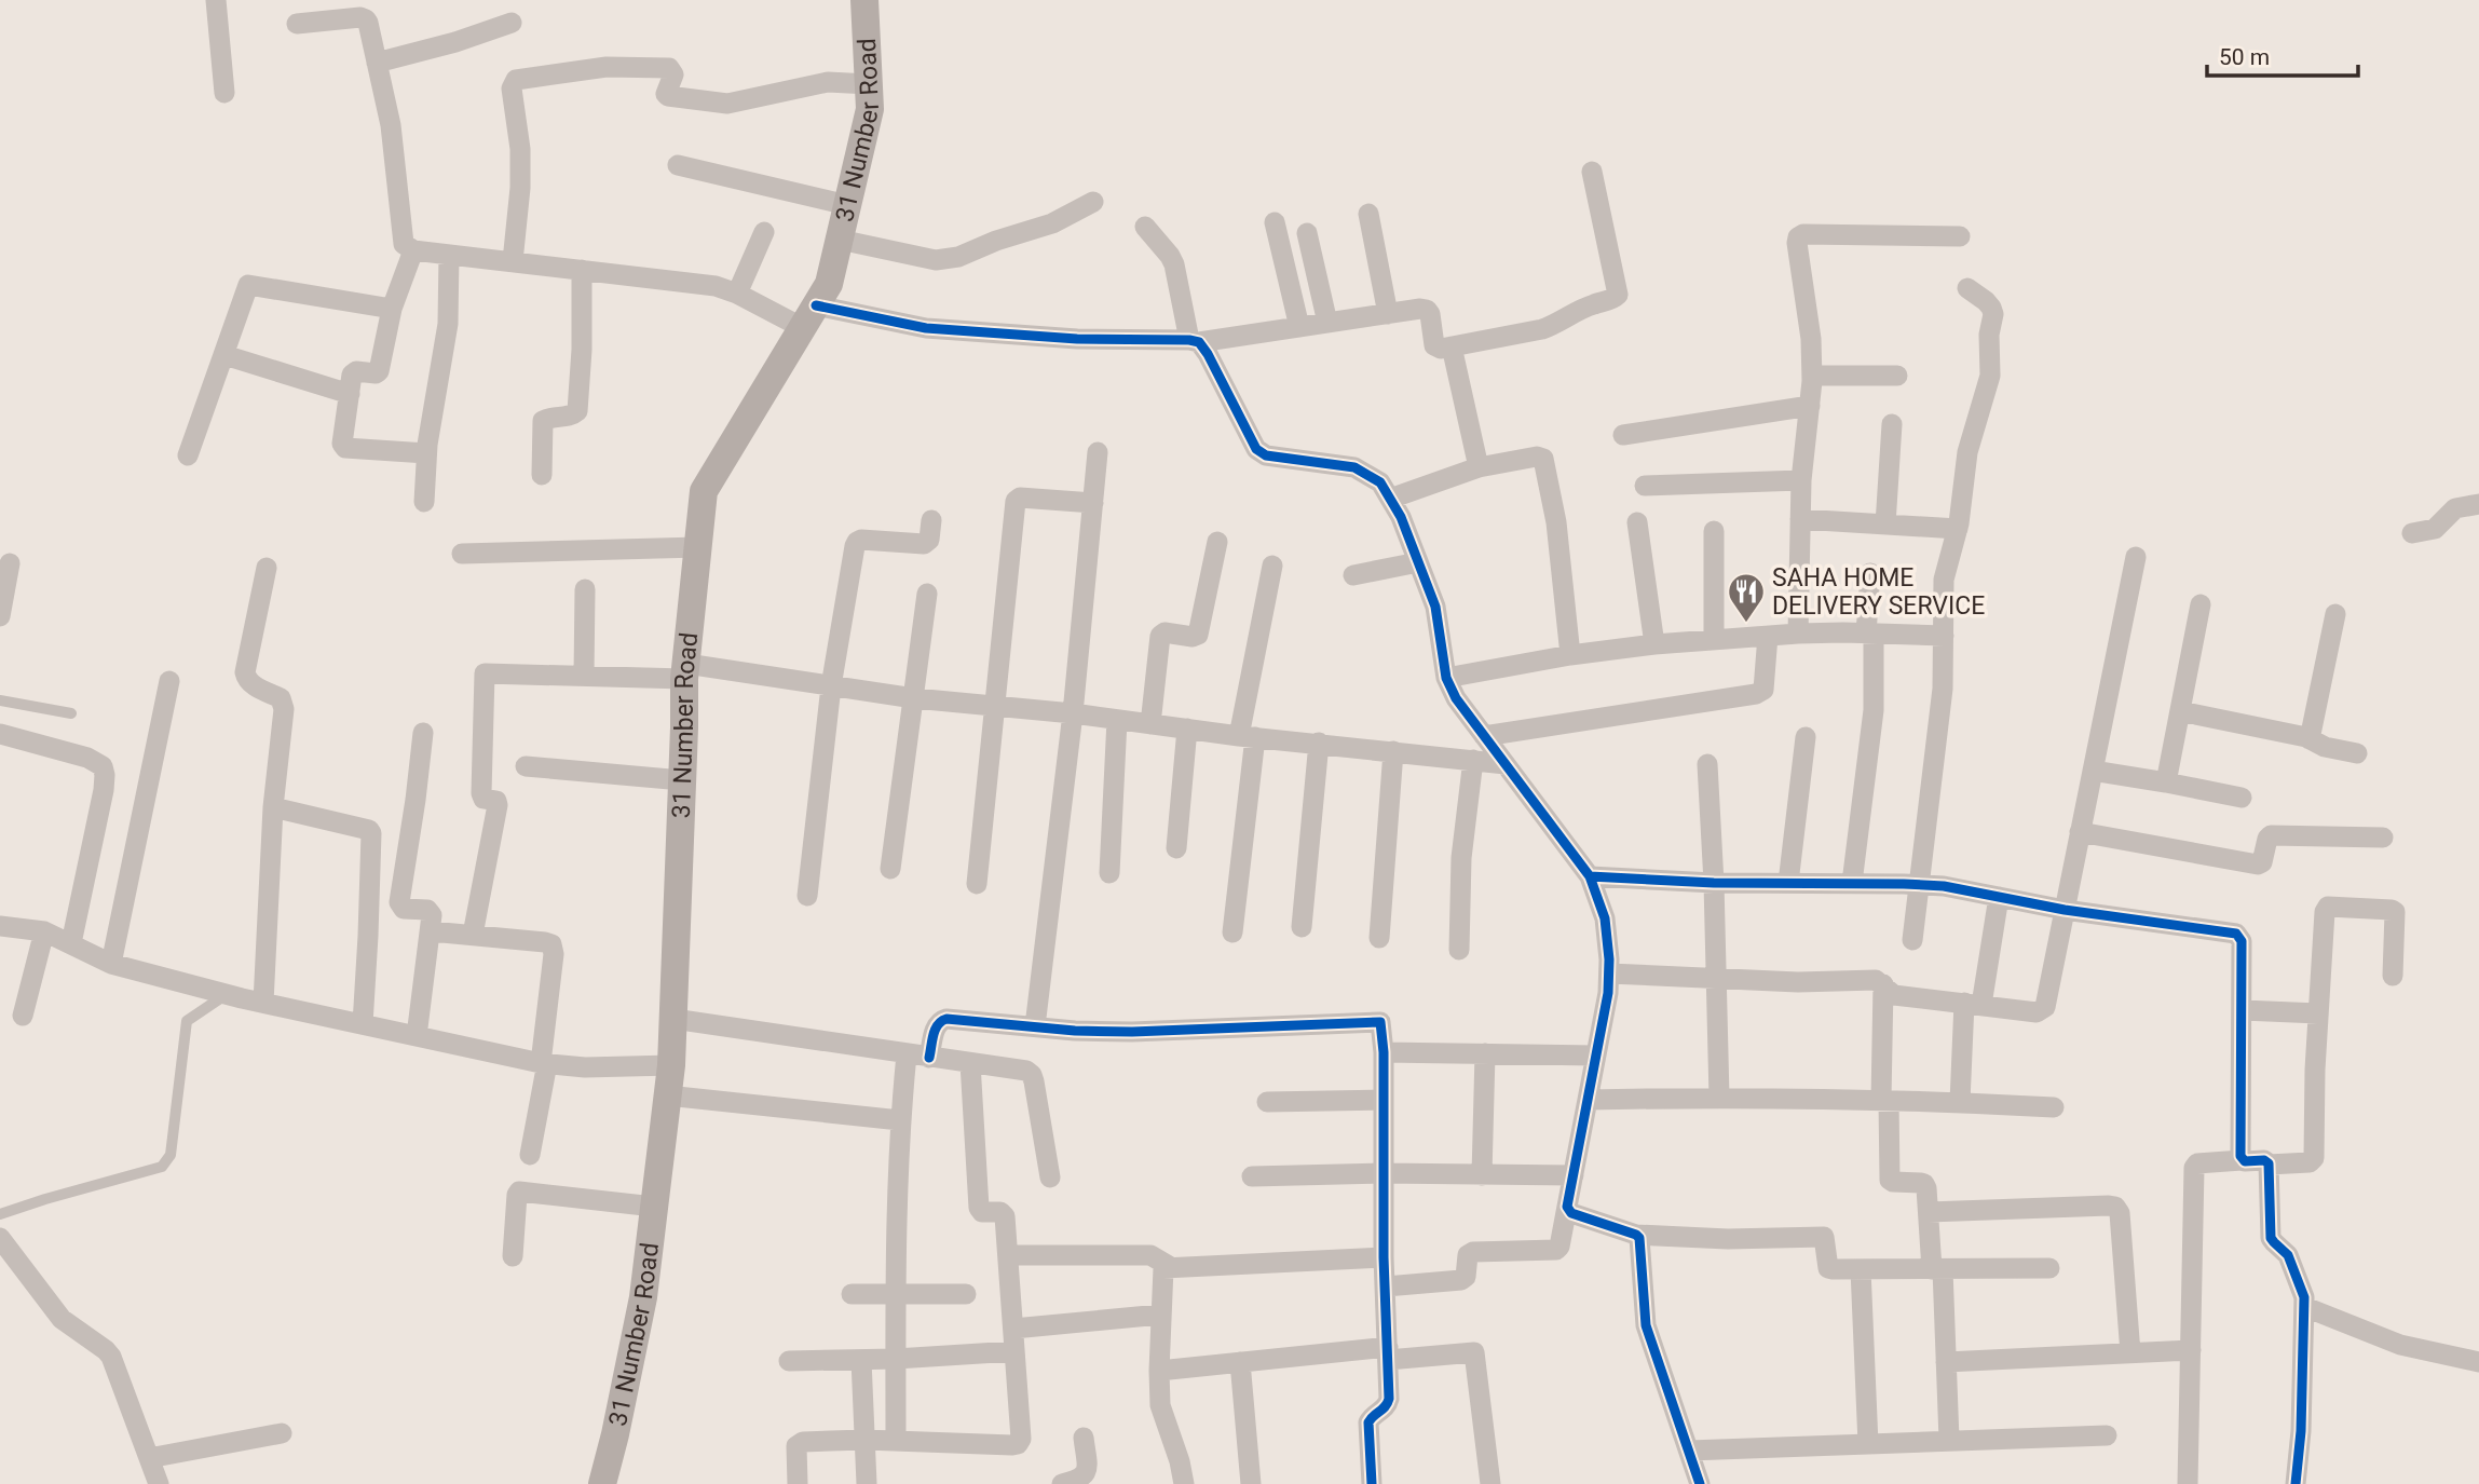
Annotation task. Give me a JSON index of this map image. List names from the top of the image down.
{
  "streets": {
    "main road": ["31 Number Road"]
  },
  "places": {
    "restaurant": ["SAHA HOME DELIVERY SERVICE"]
  },
  "scale_bar": "50 m"
}
